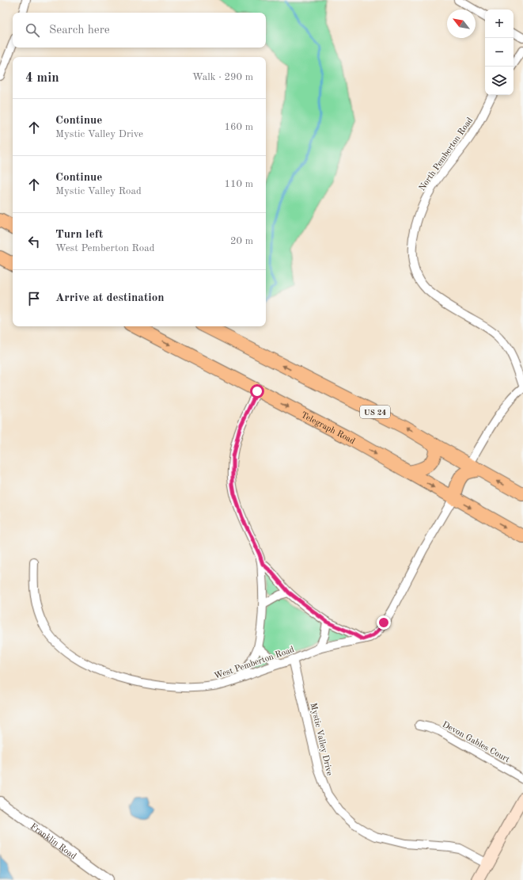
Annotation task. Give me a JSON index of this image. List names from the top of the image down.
{
  "streets": {
    "highway": ["US 24", "Telegraph Road"],
    "street": [
      "North Pemberton Road",
      "West Pemberton Road",
      "Mystic Valley Drive",
      "Devon Gables Court",
      "Franklin Road"
    ]
  },
  "crossings": [
    ["Telegraph Road", "West Pemberton Road"],
    ["West Pemberton Road", "Mystic Valley Drive"]
  ],
  "north": "top left",
  "page": {
    "map_buttons": ["+", "−"],
    "search": "Search here",
    "heading": ["4 min", "Walk · 290 m"],
    "list": [
      ["Continue", "Mystic Valley Drive", "160 m"],
      ["Continue", "Mystic Valley Road", "110 m"],
      ["Turn left", "West Pemberton Road", "20 m"],
      "Arrive at destination"
    ]
  }
}
